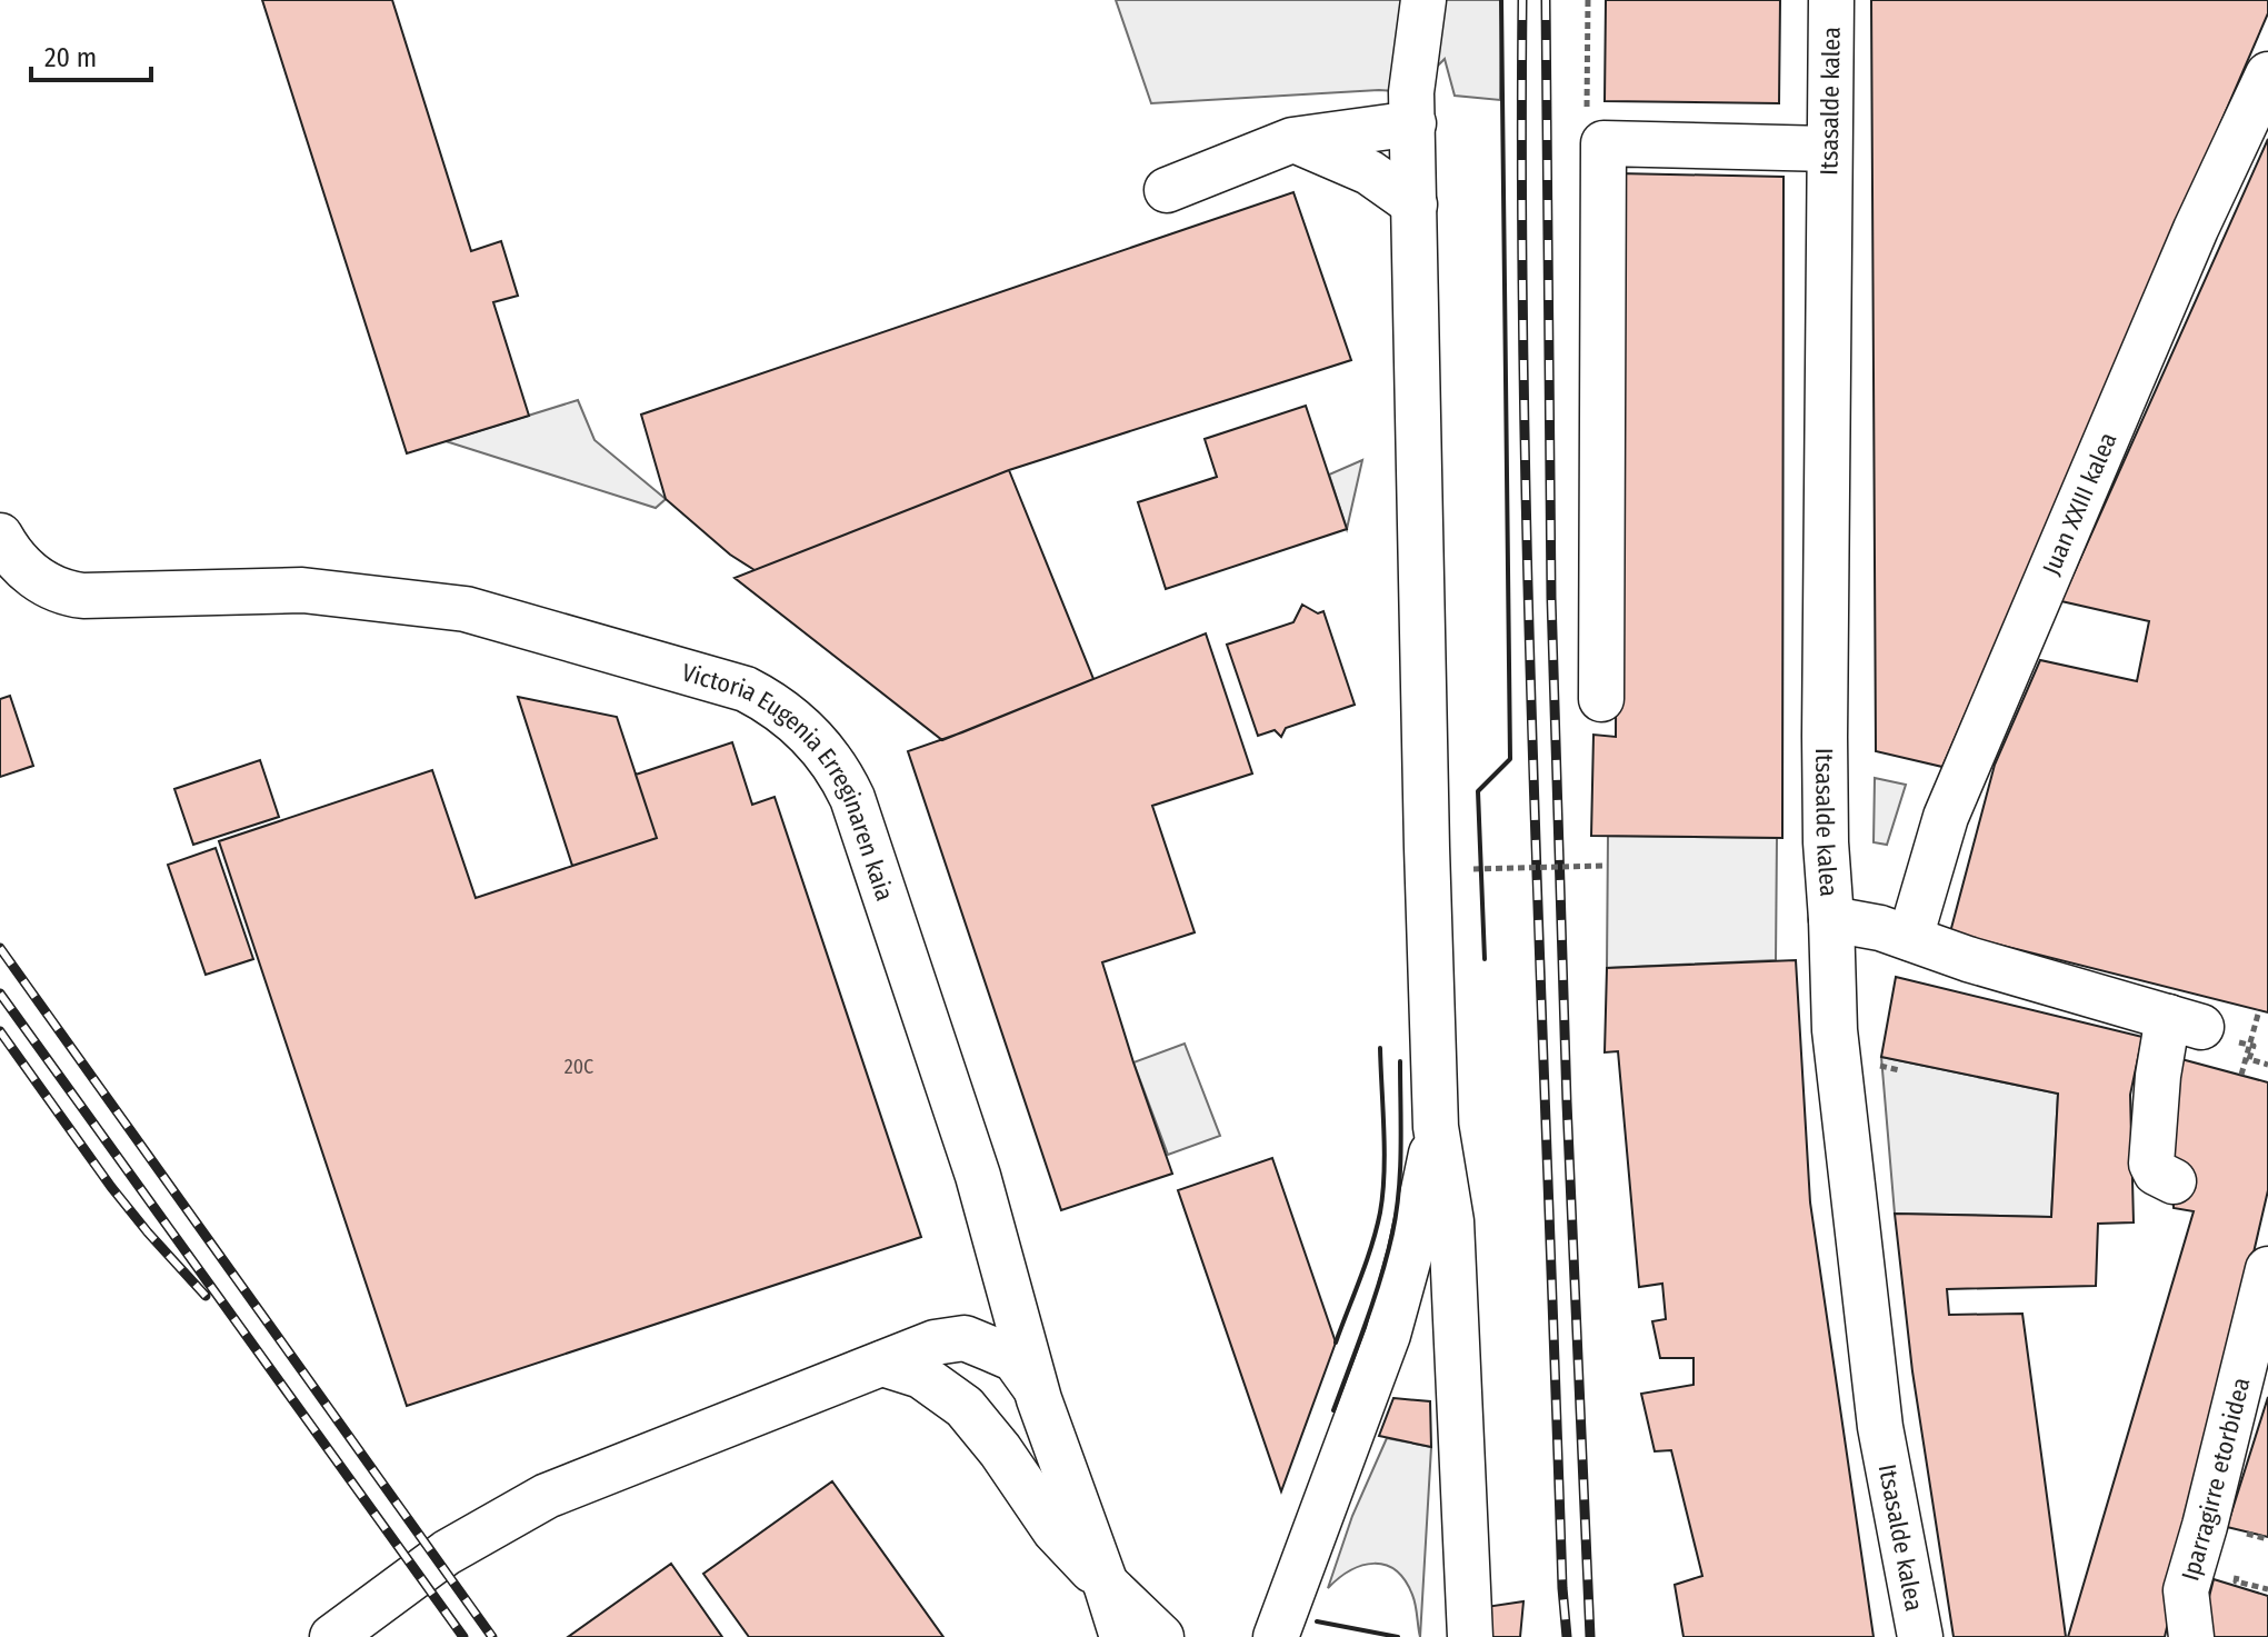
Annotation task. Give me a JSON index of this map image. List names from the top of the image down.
{
  "streets": {
    "street": [
      "Itsasalde kalea",
      "Juan XXIII kalea",
      "Victoria Eugenia Erreginaren kaia",
      "Iparragirre etorbidea"
    ]
  },
  "house_numbers": ["20C"],
  "scale_bar": "20 m"
}
